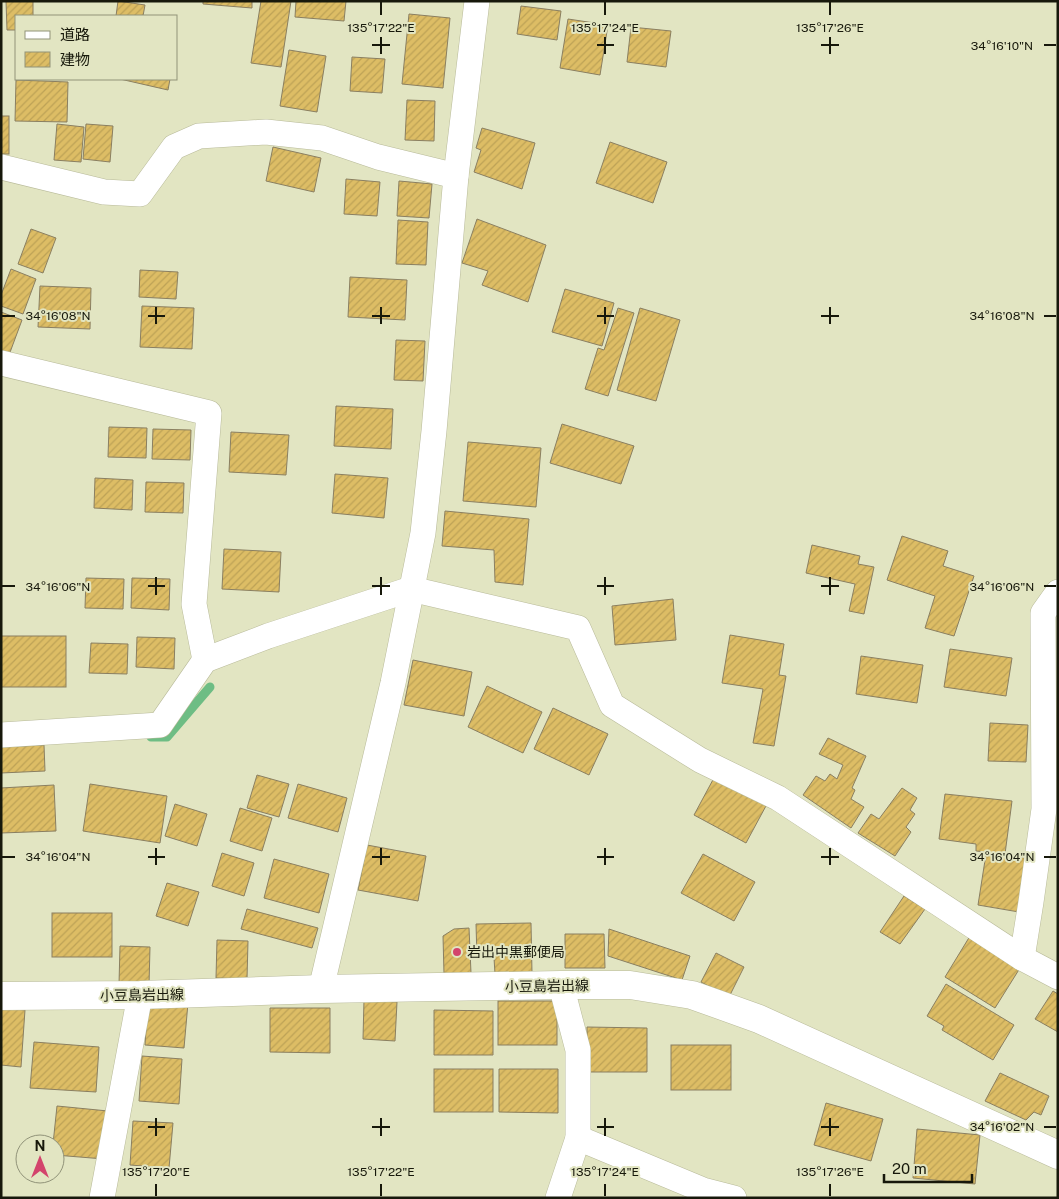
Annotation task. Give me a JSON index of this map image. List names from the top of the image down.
{
  "streets": {
    "main road": ["小豆島岩出線"]
  },
  "places": ["岩出中黒郵便局"],
  "legend": ["道路", "建物"],
  "scale_bar": "20 m",
  "north": "top",
  "coordinates": [
    "135°17'22\"E",
    "135°17'24\"E",
    "135°17'26\"E",
    "34°16'10\"N",
    "34°16'08\"N",
    "34°16'06\"N",
    "34°16'04\"N",
    "34°16'02\"N",
    "135°17'20\"E"
  ]
}
